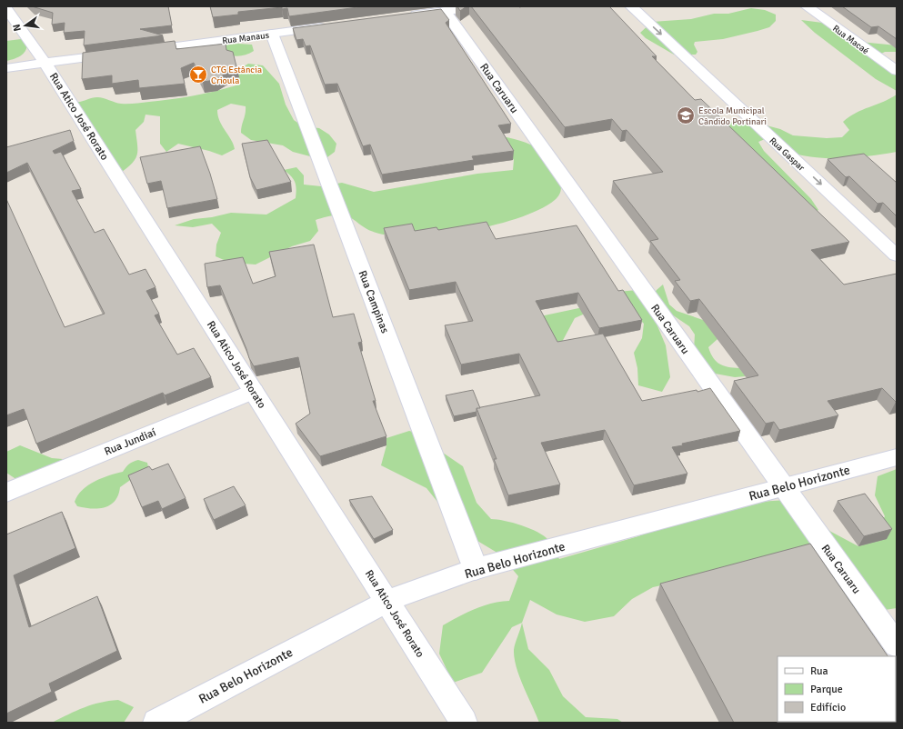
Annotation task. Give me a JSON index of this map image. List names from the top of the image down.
{
  "streets": {
    "street": [
      "Rua Manaus",
      "Rua Macaé",
      "Rua Caruaru",
      "Rua Atico José Rorato",
      "Rua Gaspar",
      "Rua Campinas",
      "Rua Jundiaí",
      "Rua Belo Horizonte"
    ]
  },
  "crossings": [
    ["Rua Manaus", "Rua Campinas"],
    ["Rua Caruaru", "Rua Belo Horizonte"],
    ["Rua Atico José Rorato", "Rua Jundiaí"],
    ["Rua Atico José Rorato", "Rua Belo Horizonte"],
    ["Rua Campinas", "Rua Belo Horizonte"]
  ],
  "one_way": ["Rua Gaspar"],
  "places": {
    "bar": ["CTG Estância Crioula"],
    "school or university": ["Escola Municipal Cândido Portinari"]
  },
  "legend": ["Rua", "Parque", "Edifício"],
  "north": "left"
}
